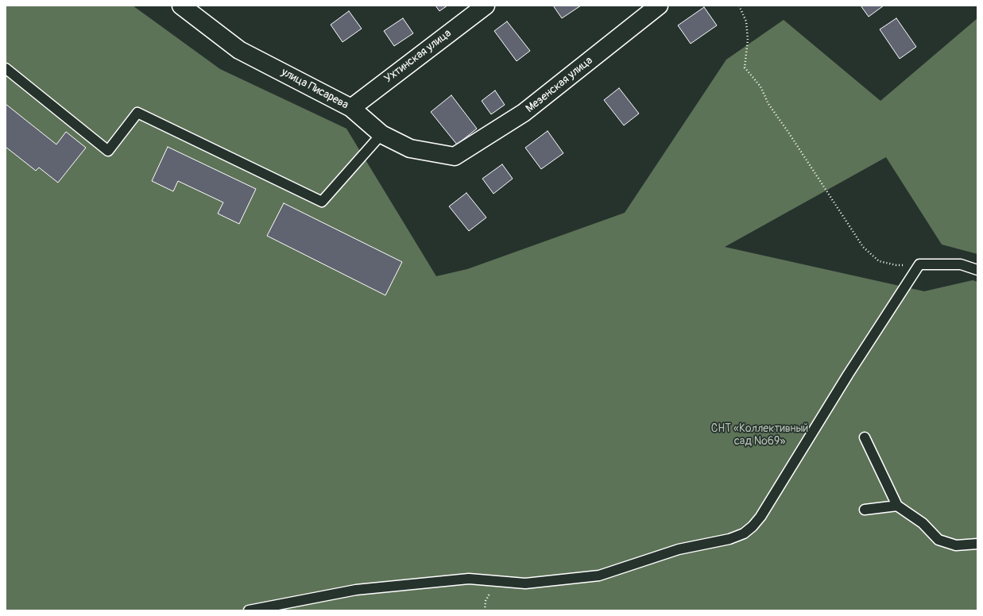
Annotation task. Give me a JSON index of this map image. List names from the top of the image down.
{
  "streets": {
    "street": ["Ухтинская улица", "Мезенская улица", "улица Писарева"]
  },
  "crossings": [
    ["Ухтинская улица", "улица Писарева"],
    ["Мезенская улица", "улица Писарева"]
  ],
  "parks": ["СНТ «Коллективный сад №69»"]
}
